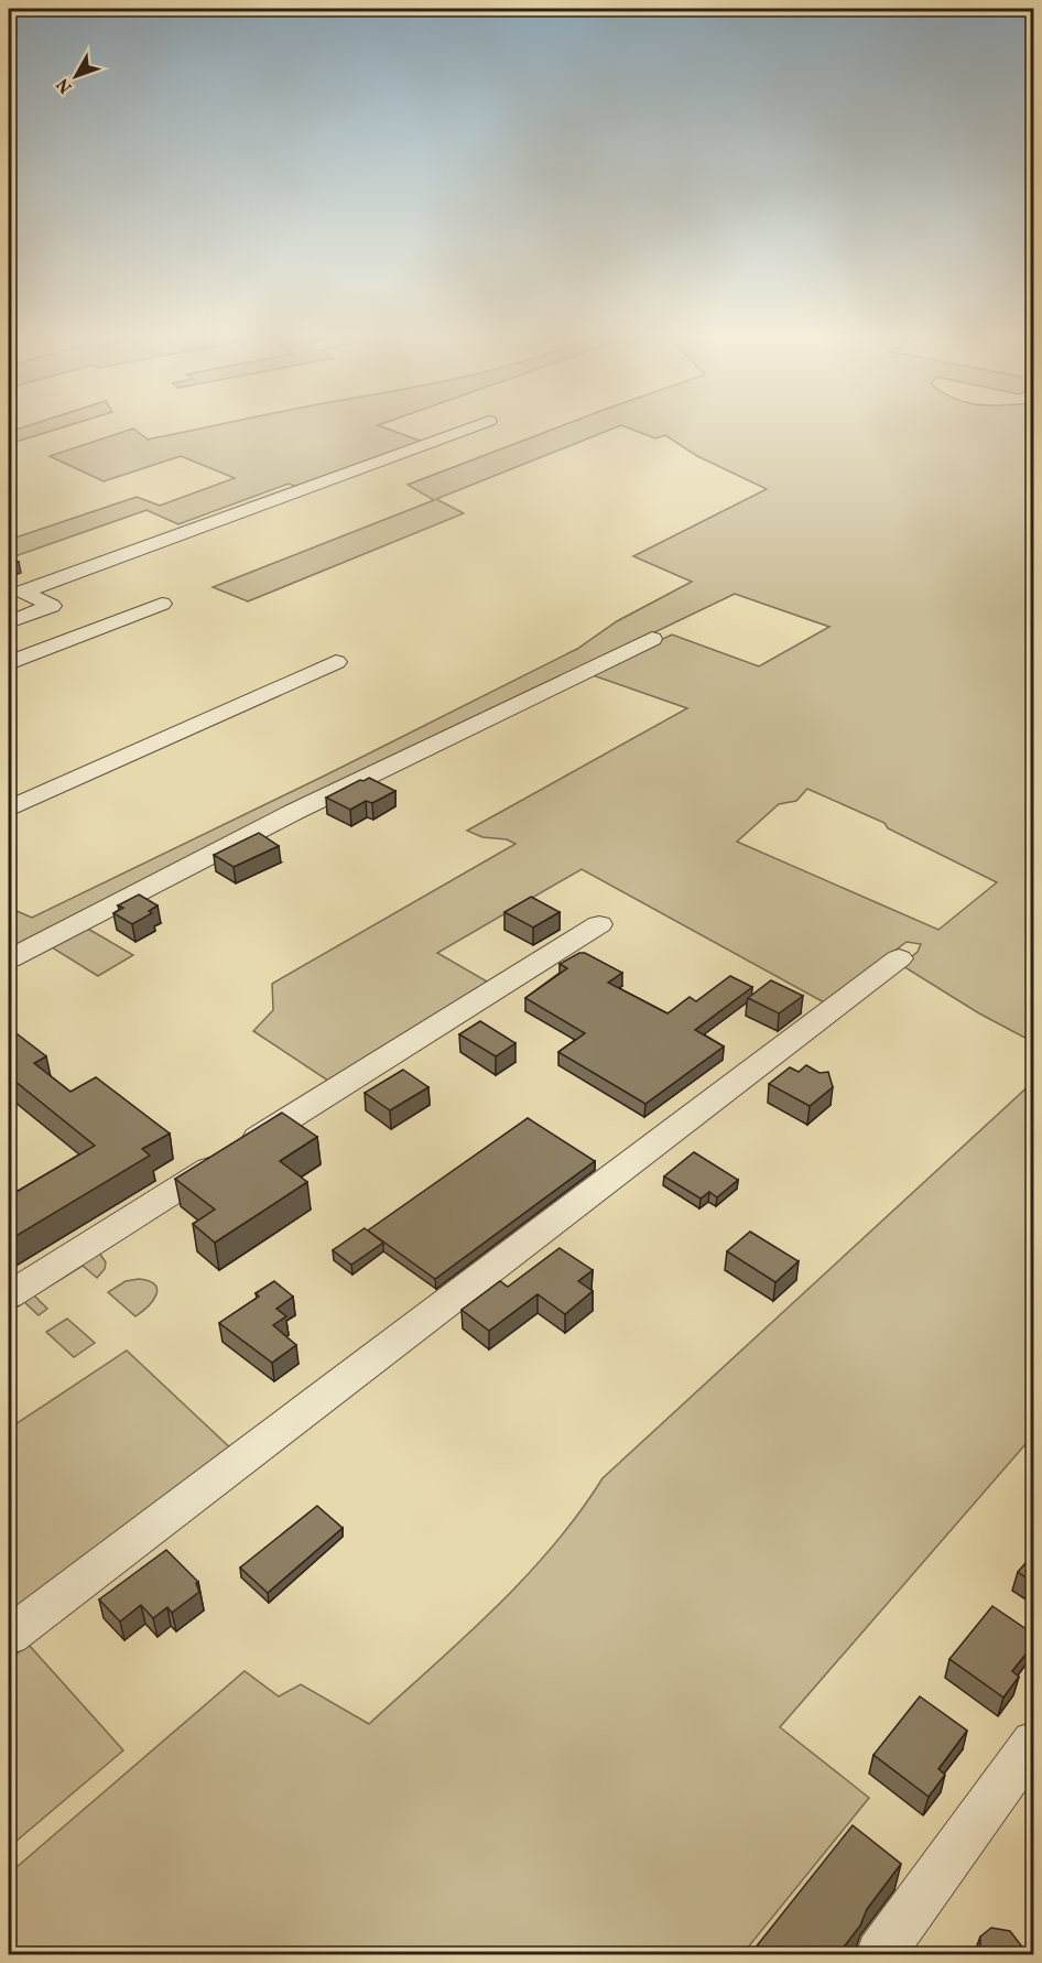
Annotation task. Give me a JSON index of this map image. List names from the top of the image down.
{
  "north": "bottom left"
}
